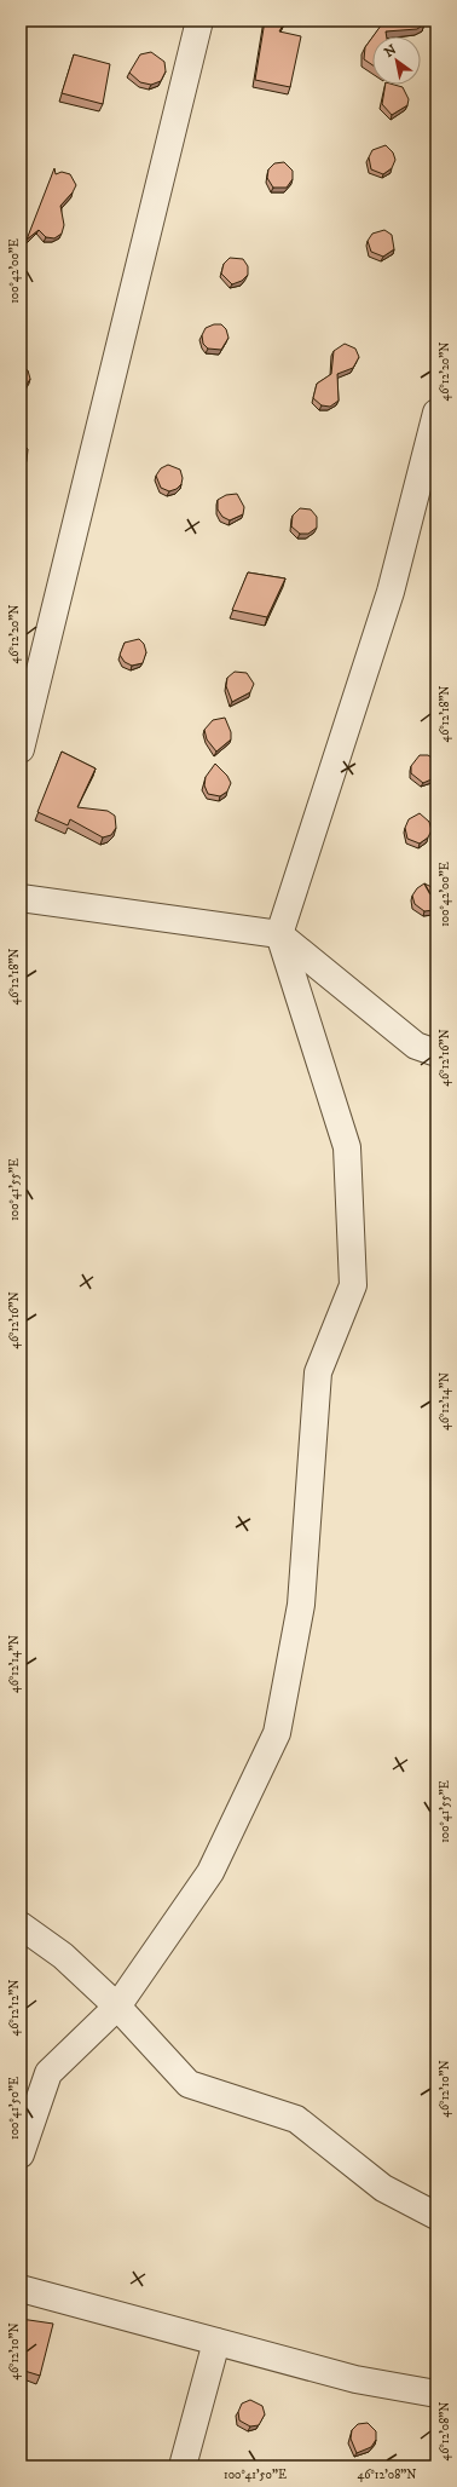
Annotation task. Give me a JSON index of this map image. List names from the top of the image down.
{
  "north": "top left",
  "coordinates": [
    "100°42'00\"E",
    "46°12'20\"N",
    "46°12'18\"N",
    "46°12'16\"N",
    "100°41'55\"E",
    "46°12'14\"N",
    "46°12'12\"N",
    "46°12'10\"N",
    "100°41'50\"E",
    "46°12'08\"N"
  ]
}
